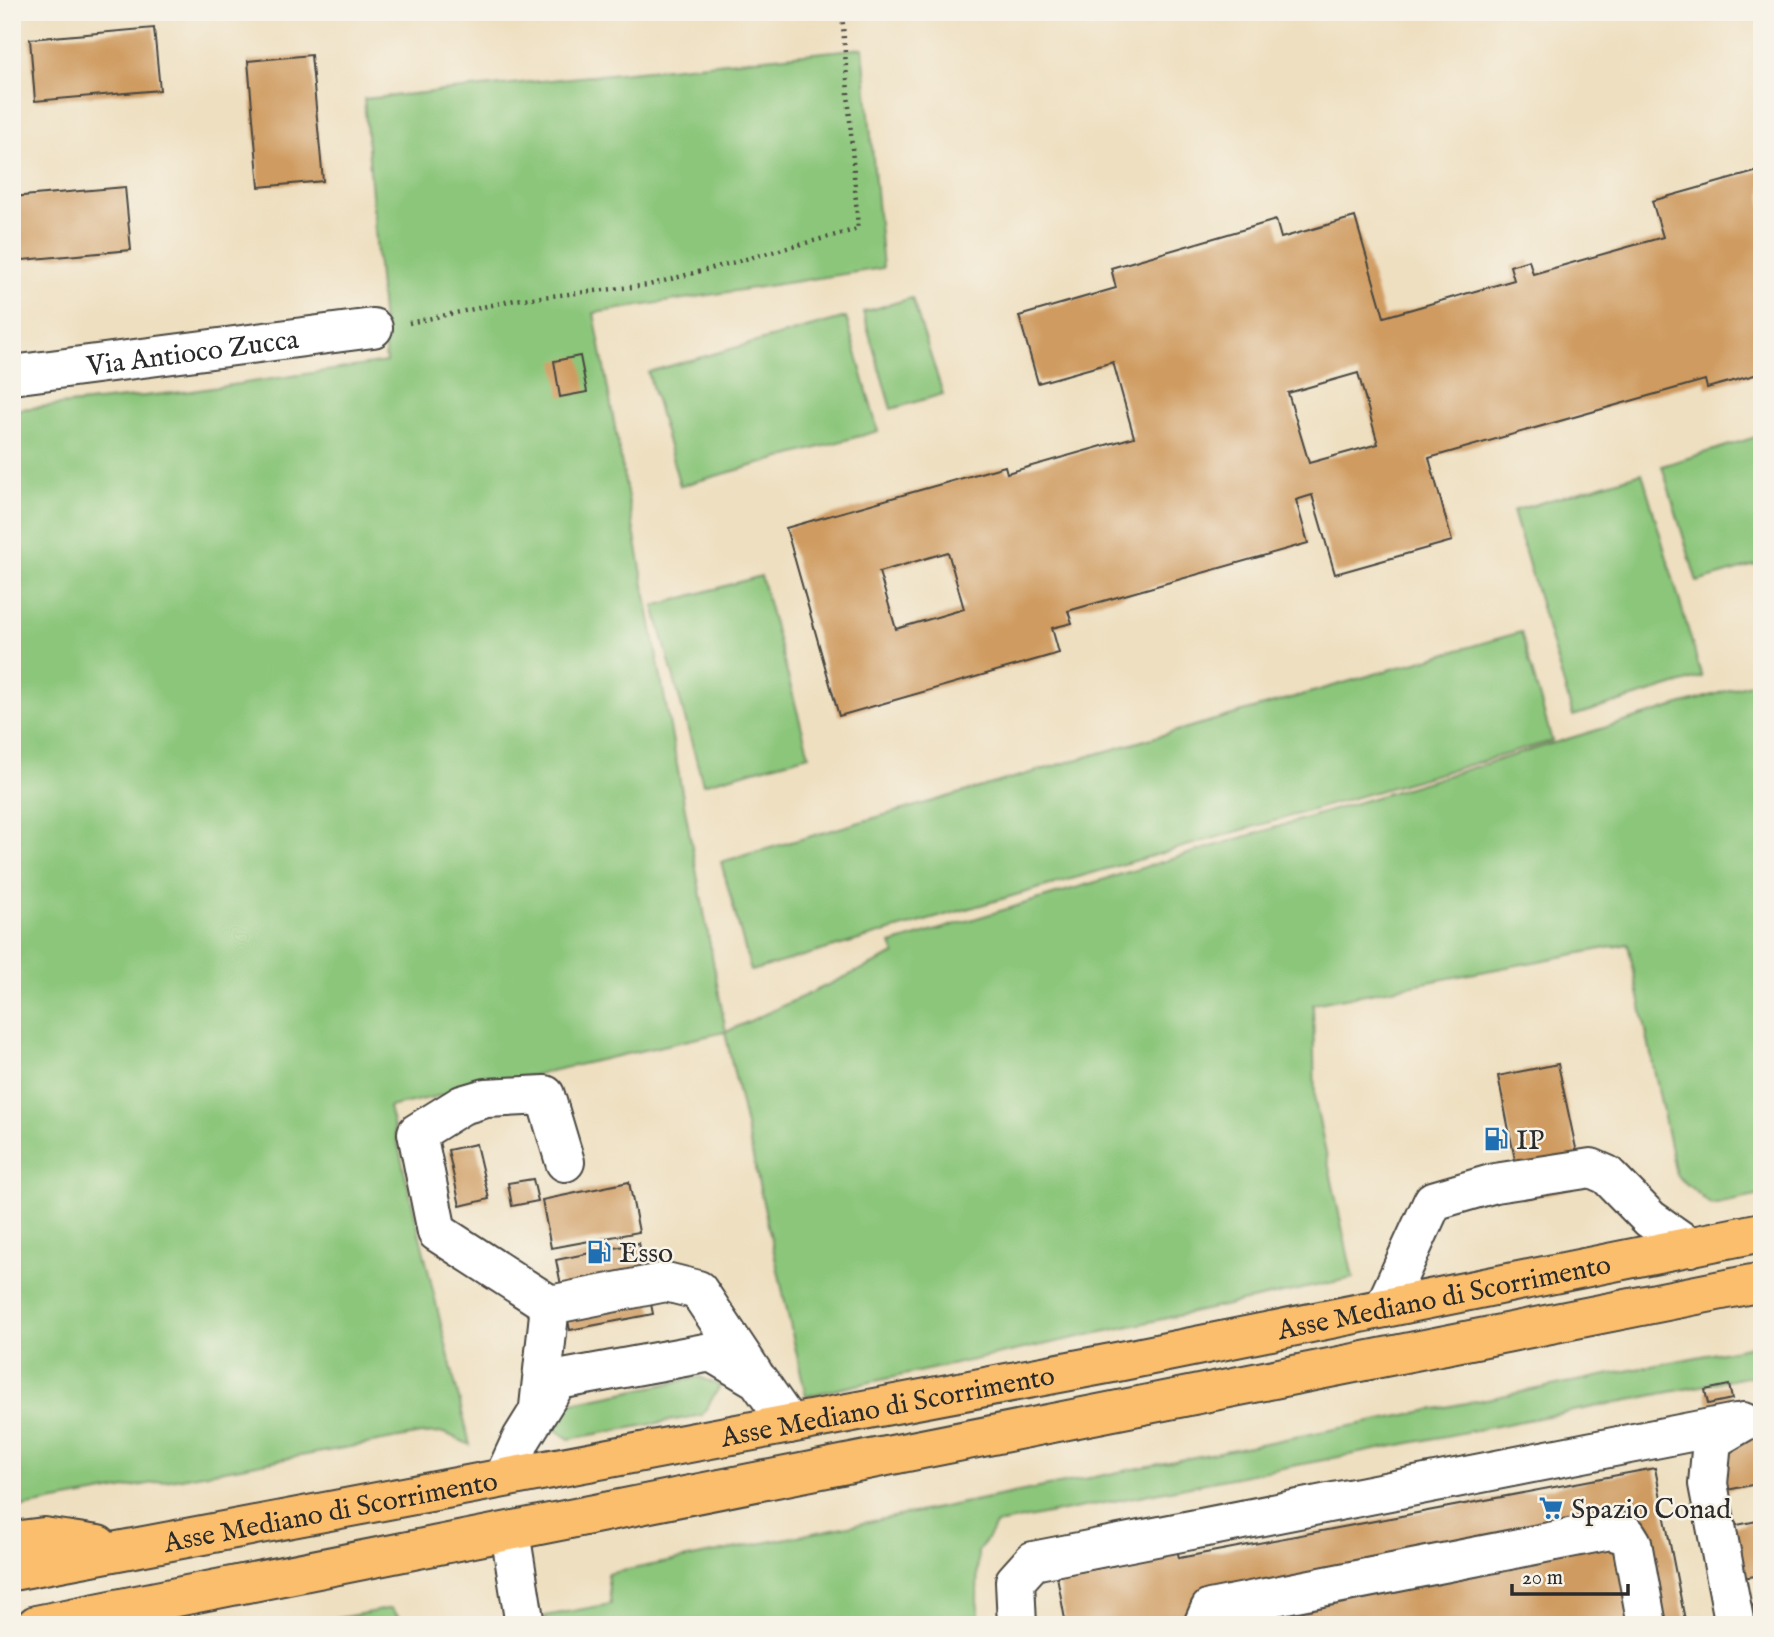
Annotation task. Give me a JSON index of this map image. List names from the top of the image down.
{
  "streets": {
    "highway": ["Asse Mediano di Scorrimento"],
    "street": ["Via Antioco Zucca"]
  },
  "places": {
    "fuel station": ["IP", "Esso"],
    "supermarket": ["Spazio Conad"]
  },
  "scale_bar": "20 m"
}
